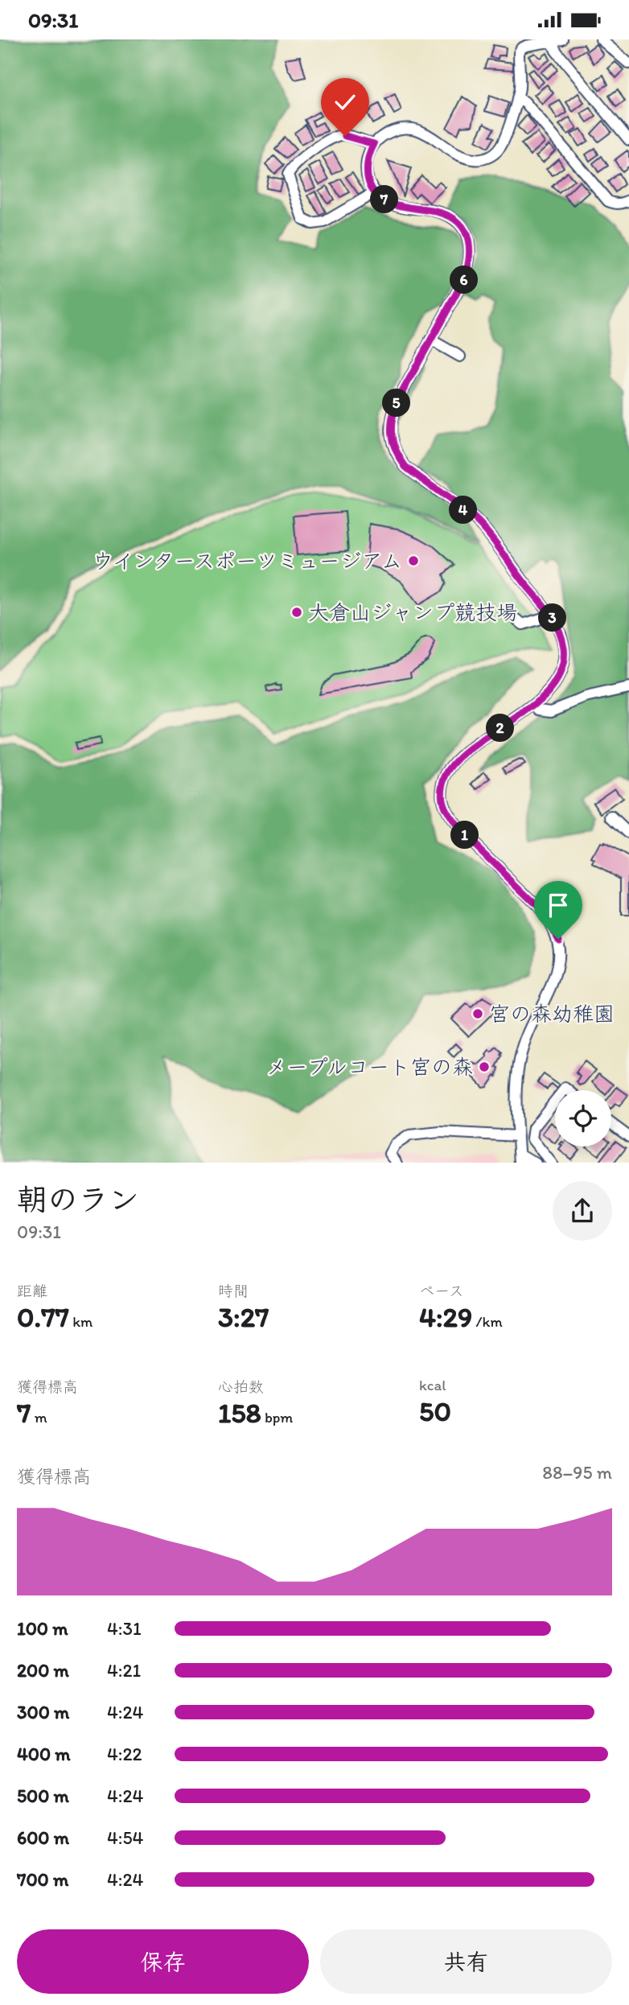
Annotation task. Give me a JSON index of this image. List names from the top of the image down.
{
  "places": [
    "ウインタースポーツミュージアム",
    "大倉山ジャンプ競技場",
    "宮の森幼稚園",
    "メープルコート宮の森"
  ],
  "page": {
    "status": "09:31",
    "pins": [
      "7",
      "6",
      "5",
      "4",
      "3",
      "2",
      "1"
    ],
    "heading": ["朝のラン", "09:31"],
    "stats": [
      ["距離", "0.77 km"],
      ["時間", "3:27"],
      ["ペース", "4:29 /km"],
      ["獲得標高", "7 m"],
      ["心拍数", "158 bpm"],
      ["kcal", "50"]
    ],
    "chart": ["獲得標高", "88–95 m"],
    "list": [
      {
        "name": "100 m",
        "note": "4:31"
      },
      {
        "name": "200 m",
        "note": "4:21"
      },
      {
        "name": "300 m",
        "note": "4:24"
      },
      {
        "name": "400 m",
        "note": "4:22"
      },
      {
        "name": "500 m",
        "note": "4:24"
      },
      {
        "name": "600 m",
        "note": "4:54"
      },
      {
        "name": "700 m",
        "note": "4:24"
      }
    ],
    "buttons": ["保存", "共有"]
  }
}
